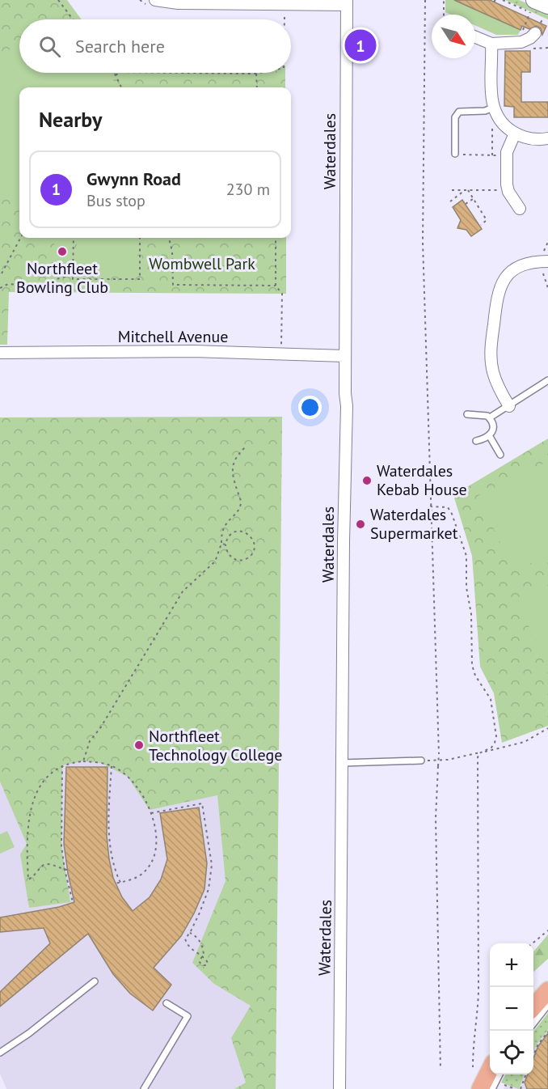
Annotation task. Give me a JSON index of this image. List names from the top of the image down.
{
  "streets": {
    "street": ["Waterdales", "Mitchell Avenue"]
  },
  "crossings": [
    ["Waterdales", "Mitchell Avenue"]
  ],
  "parks": ["Wombwell Park"],
  "places": [
    "Northfleet Bowling Club",
    "Waterdales Kebab House",
    "Waterdales Supermarket",
    "Northfleet Technology College"
  ],
  "north": "bottom right",
  "page": {
    "search": "Search here",
    "pins": "1",
    "heading": "Nearby",
    "list": [
      {
        "mark": "1",
        "name": "Gwynn Road",
        "note": "Bus stop",
        "value": "230 m"
      }
    ],
    "map_buttons": ["+", "−"]
  }
}
